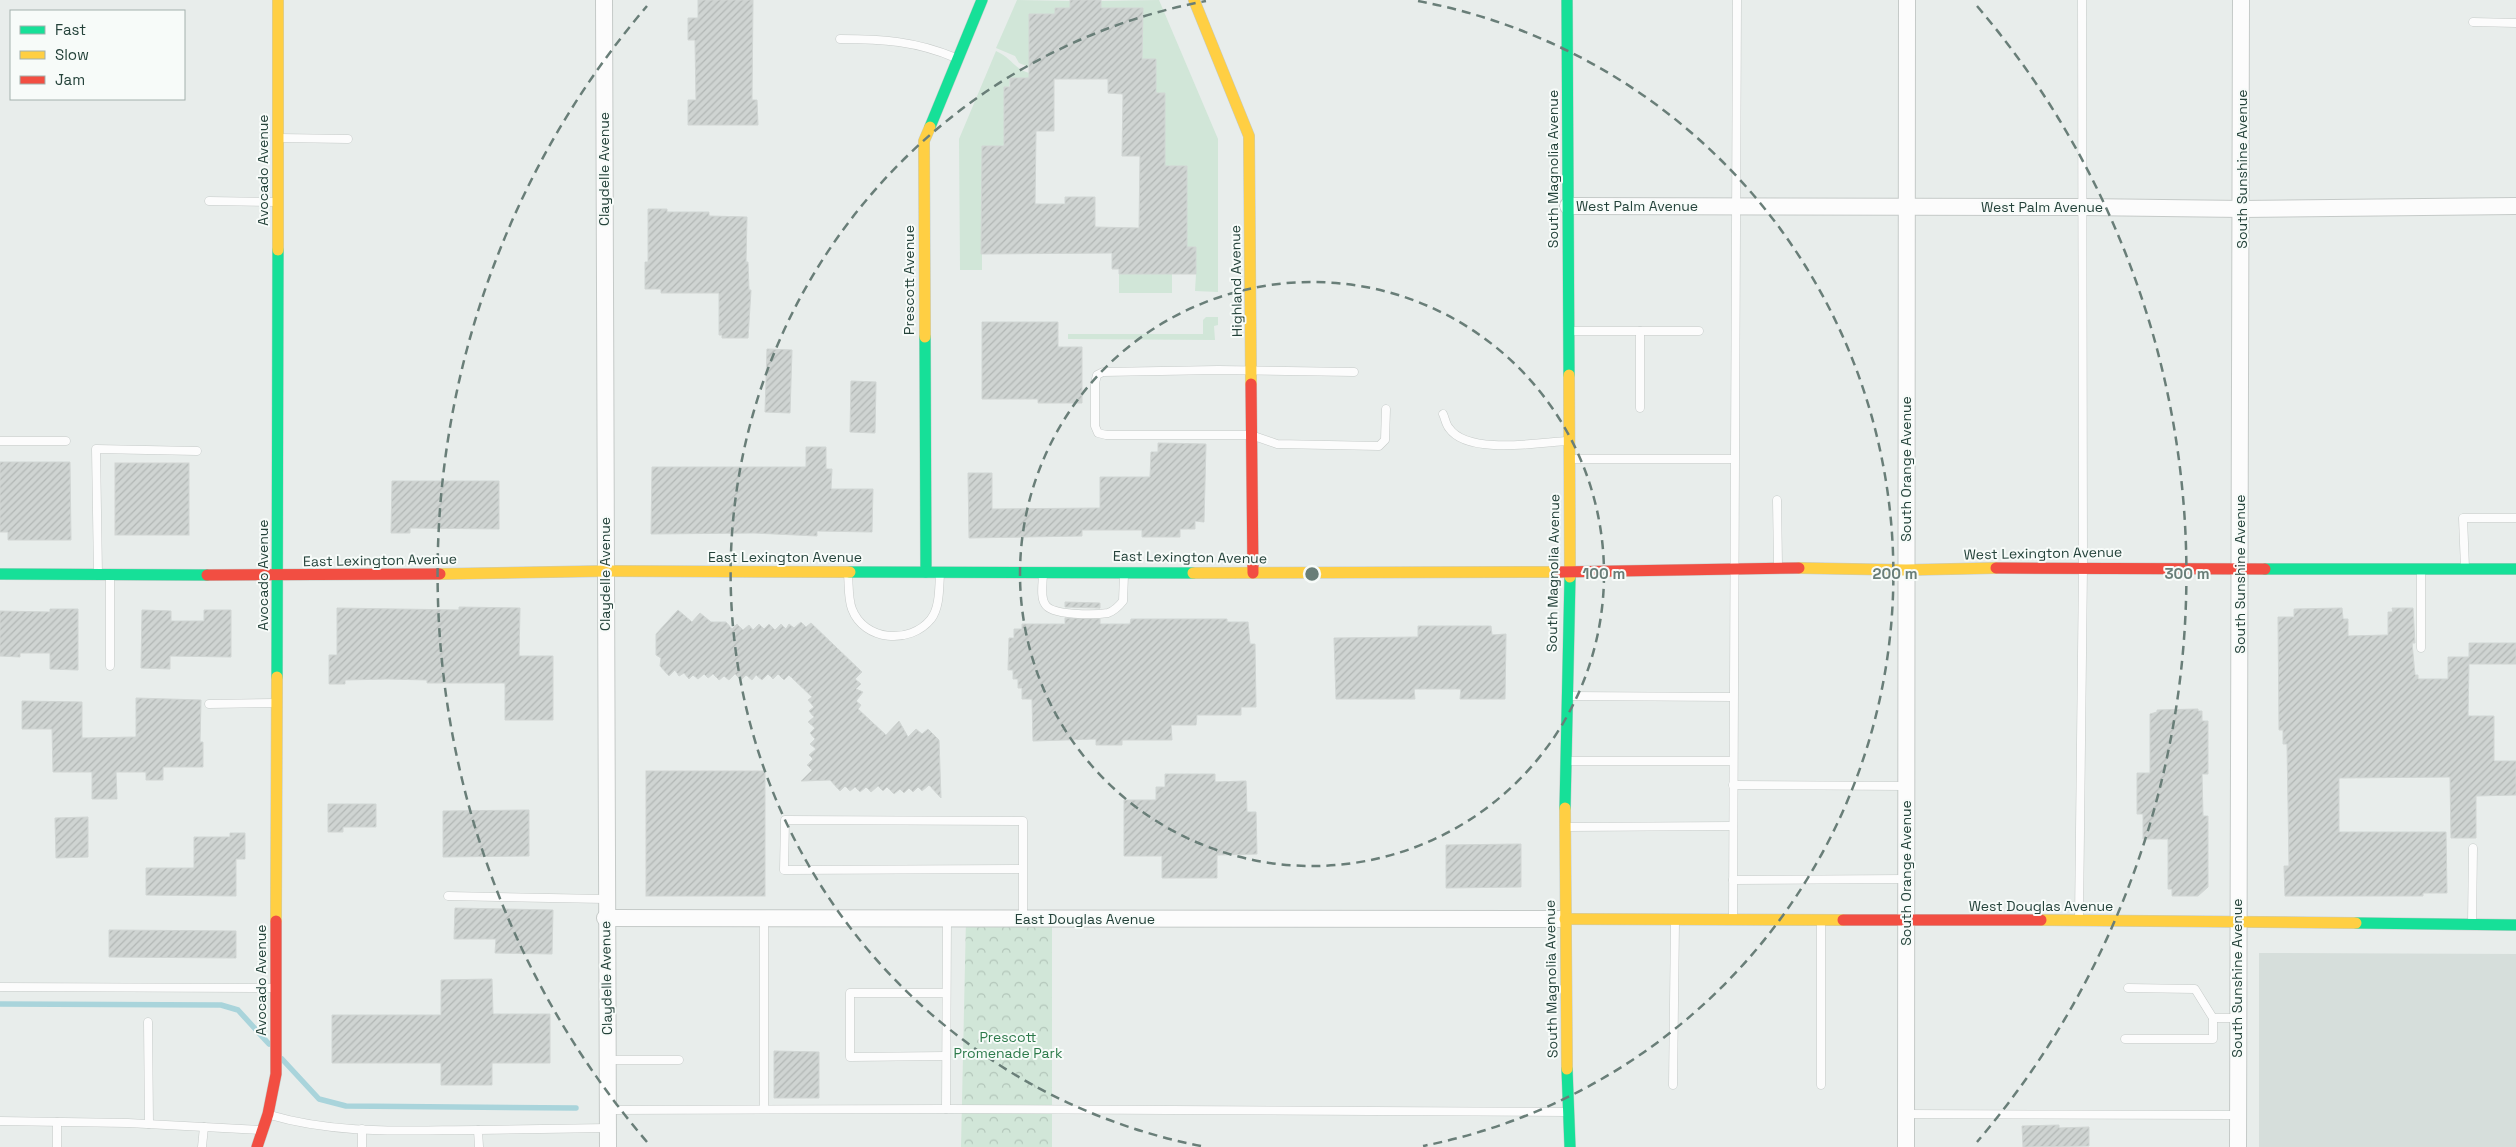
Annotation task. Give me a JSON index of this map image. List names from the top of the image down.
{
  "streets": {
    "street": [
      "Claydelle Avenue",
      "South Magnolia Avenue",
      "South Sunshine Avenue",
      "Avocado Avenue",
      "West Palm Avenue",
      "Prescott Avenue",
      "Highland Avenue",
      "South Orange Avenue",
      "West Lexington Avenue",
      "East Lexington Avenue",
      "West Douglas Avenue",
      "East Douglas Avenue"
    ]
  },
  "crossings": [
    ["Claydelle Avenue", "East Lexington Avenue"],
    ["Claydelle Avenue", "East Douglas Avenue"],
    ["South Magnolia Avenue", "West Palm Avenue"],
    ["South Magnolia Avenue", "West Lexington Avenue"],
    ["South Magnolia Avenue", "East Lexington Avenue"],
    ["South Magnolia Avenue", "West Douglas Avenue"],
    ["South Magnolia Avenue", "East Douglas Avenue"],
    ["South Sunshine Avenue", "West Palm Avenue"],
    ["South Sunshine Avenue", "West Lexington Avenue"],
    ["South Sunshine Avenue", "West Douglas Avenue"],
    ["Avocado Avenue", "East Lexington Avenue"],
    ["West Palm Avenue", "South Orange Avenue"],
    ["Prescott Avenue", "East Lexington Avenue"],
    ["Highland Avenue", "East Lexington Avenue"],
    ["South Orange Avenue", "West Lexington Avenue"],
    ["South Orange Avenue", "West Douglas Avenue"],
    ["West Lexington Avenue", "East Lexington Avenue"],
    ["West Douglas Avenue", "East Douglas Avenue"]
  ],
  "parks": ["Prescott Promenade Park"],
  "legend": ["Fast", "Slow", "Jam"],
  "rings": ["100 m", "200 m", "300 m"]
}
